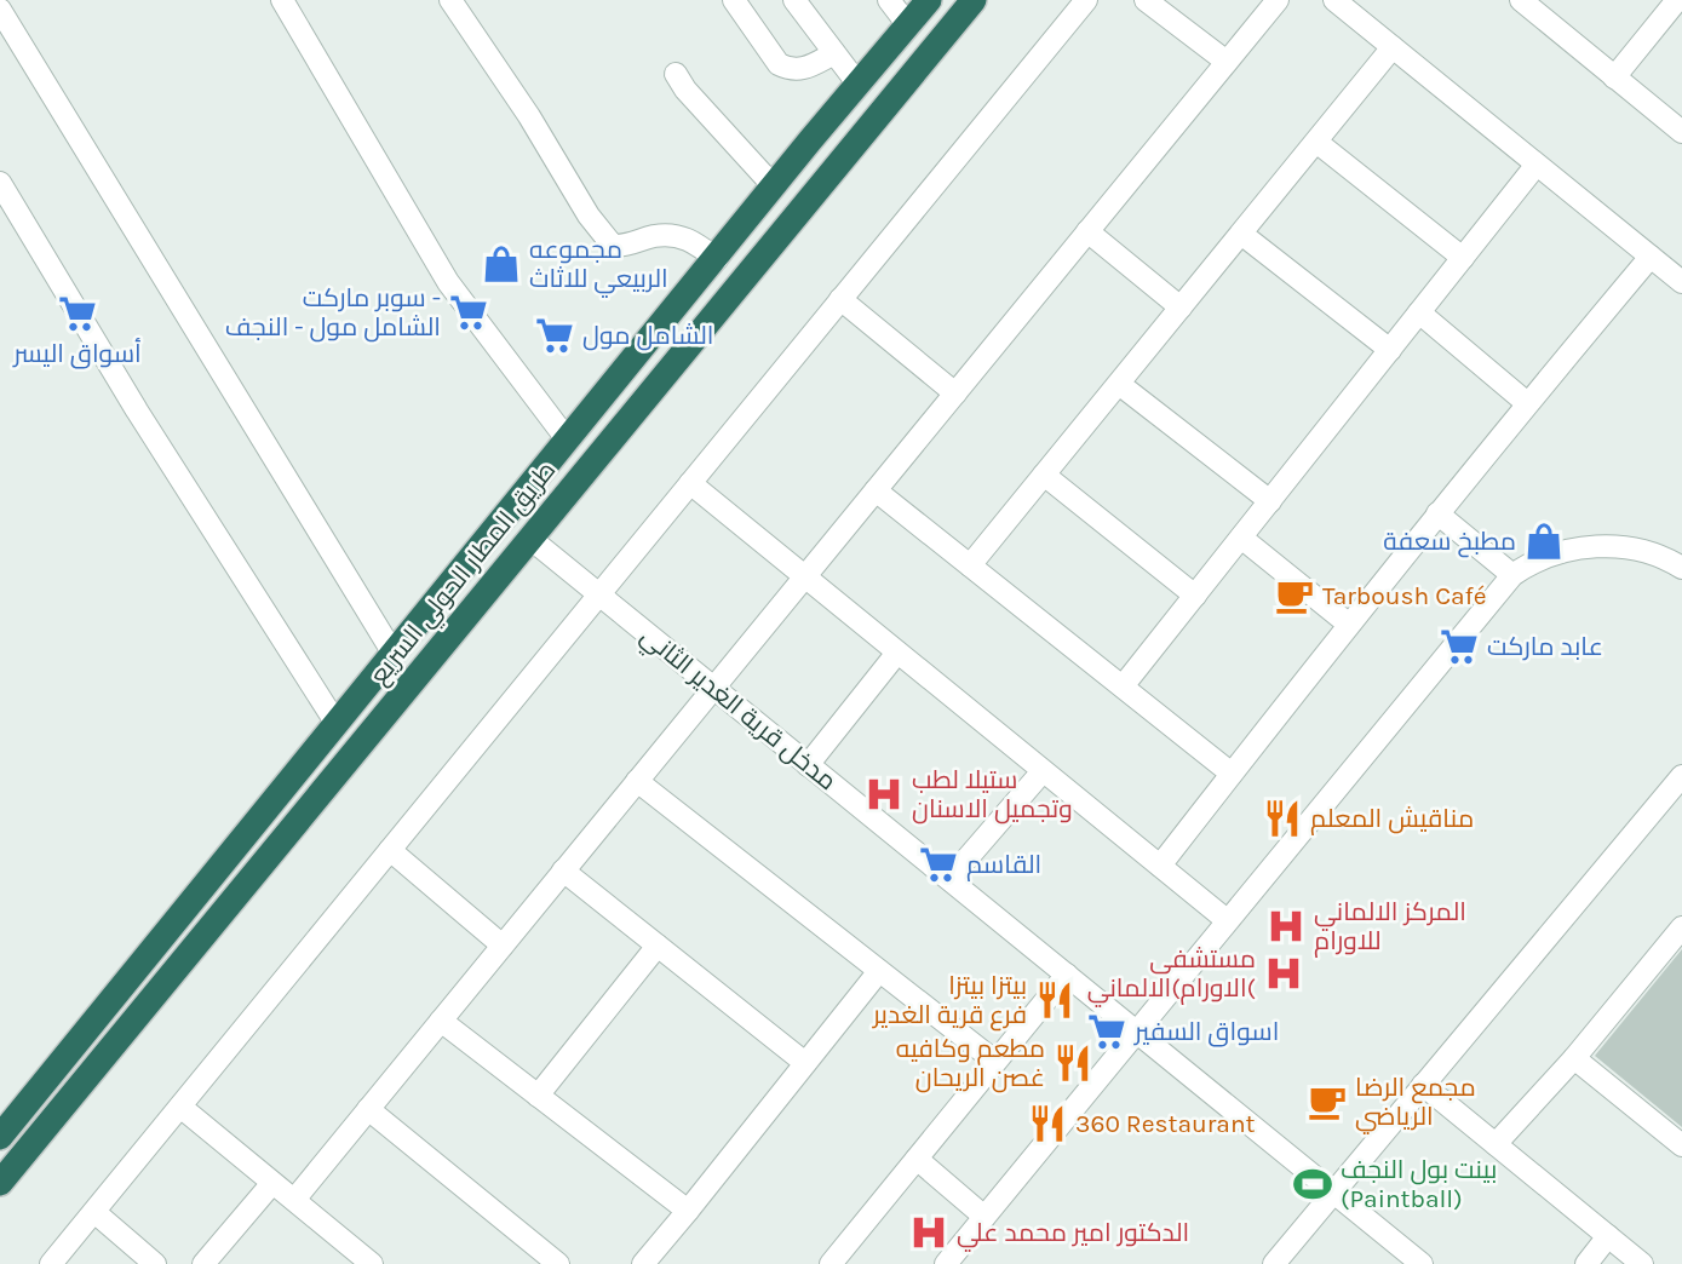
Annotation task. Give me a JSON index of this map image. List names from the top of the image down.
{
  "streets": {
    "highway": ["طريق المطار الحولي السريع"],
    "street": ["مدخل قرية الغدير الثاني"]
  },
  "crossings": [
    ["طريق المطار الحولي السريع", "مدخل قرية الغدير الثاني"]
  ],
  "places": {
    "shop": ["مجموعه الربيعي للاثاث", "مطبخ سعفة"],
    "supermarket": [
      "سوبر ماركت - الشامل مول - النجف",
      "أسواق اليسر",
      "الشامل مول",
      "عابد ماركت",
      "القاسم",
      "اسواق السفير"
    ],
    "cafe": ["Tarboush Café", "مجمع الرضا الرياضي"],
    "hospital": [
      "ستيلا لطب وتجميل الاسنان",
      "المركز الالماني للاورام",
      "مستشفى الاورام)الالماني(",
      "الدكتور امير محمد علي"
    ],
    "restaurant": [
      "مناقيش المعلم",
      "بيتزا بيتزا فرع قرية الغدير",
      "مطعم وكافيه غصن الريحان",
      "360 Restaurant"
    ],
    "sports": ["بينت بول النجف (Paintball)"]
  }
}
